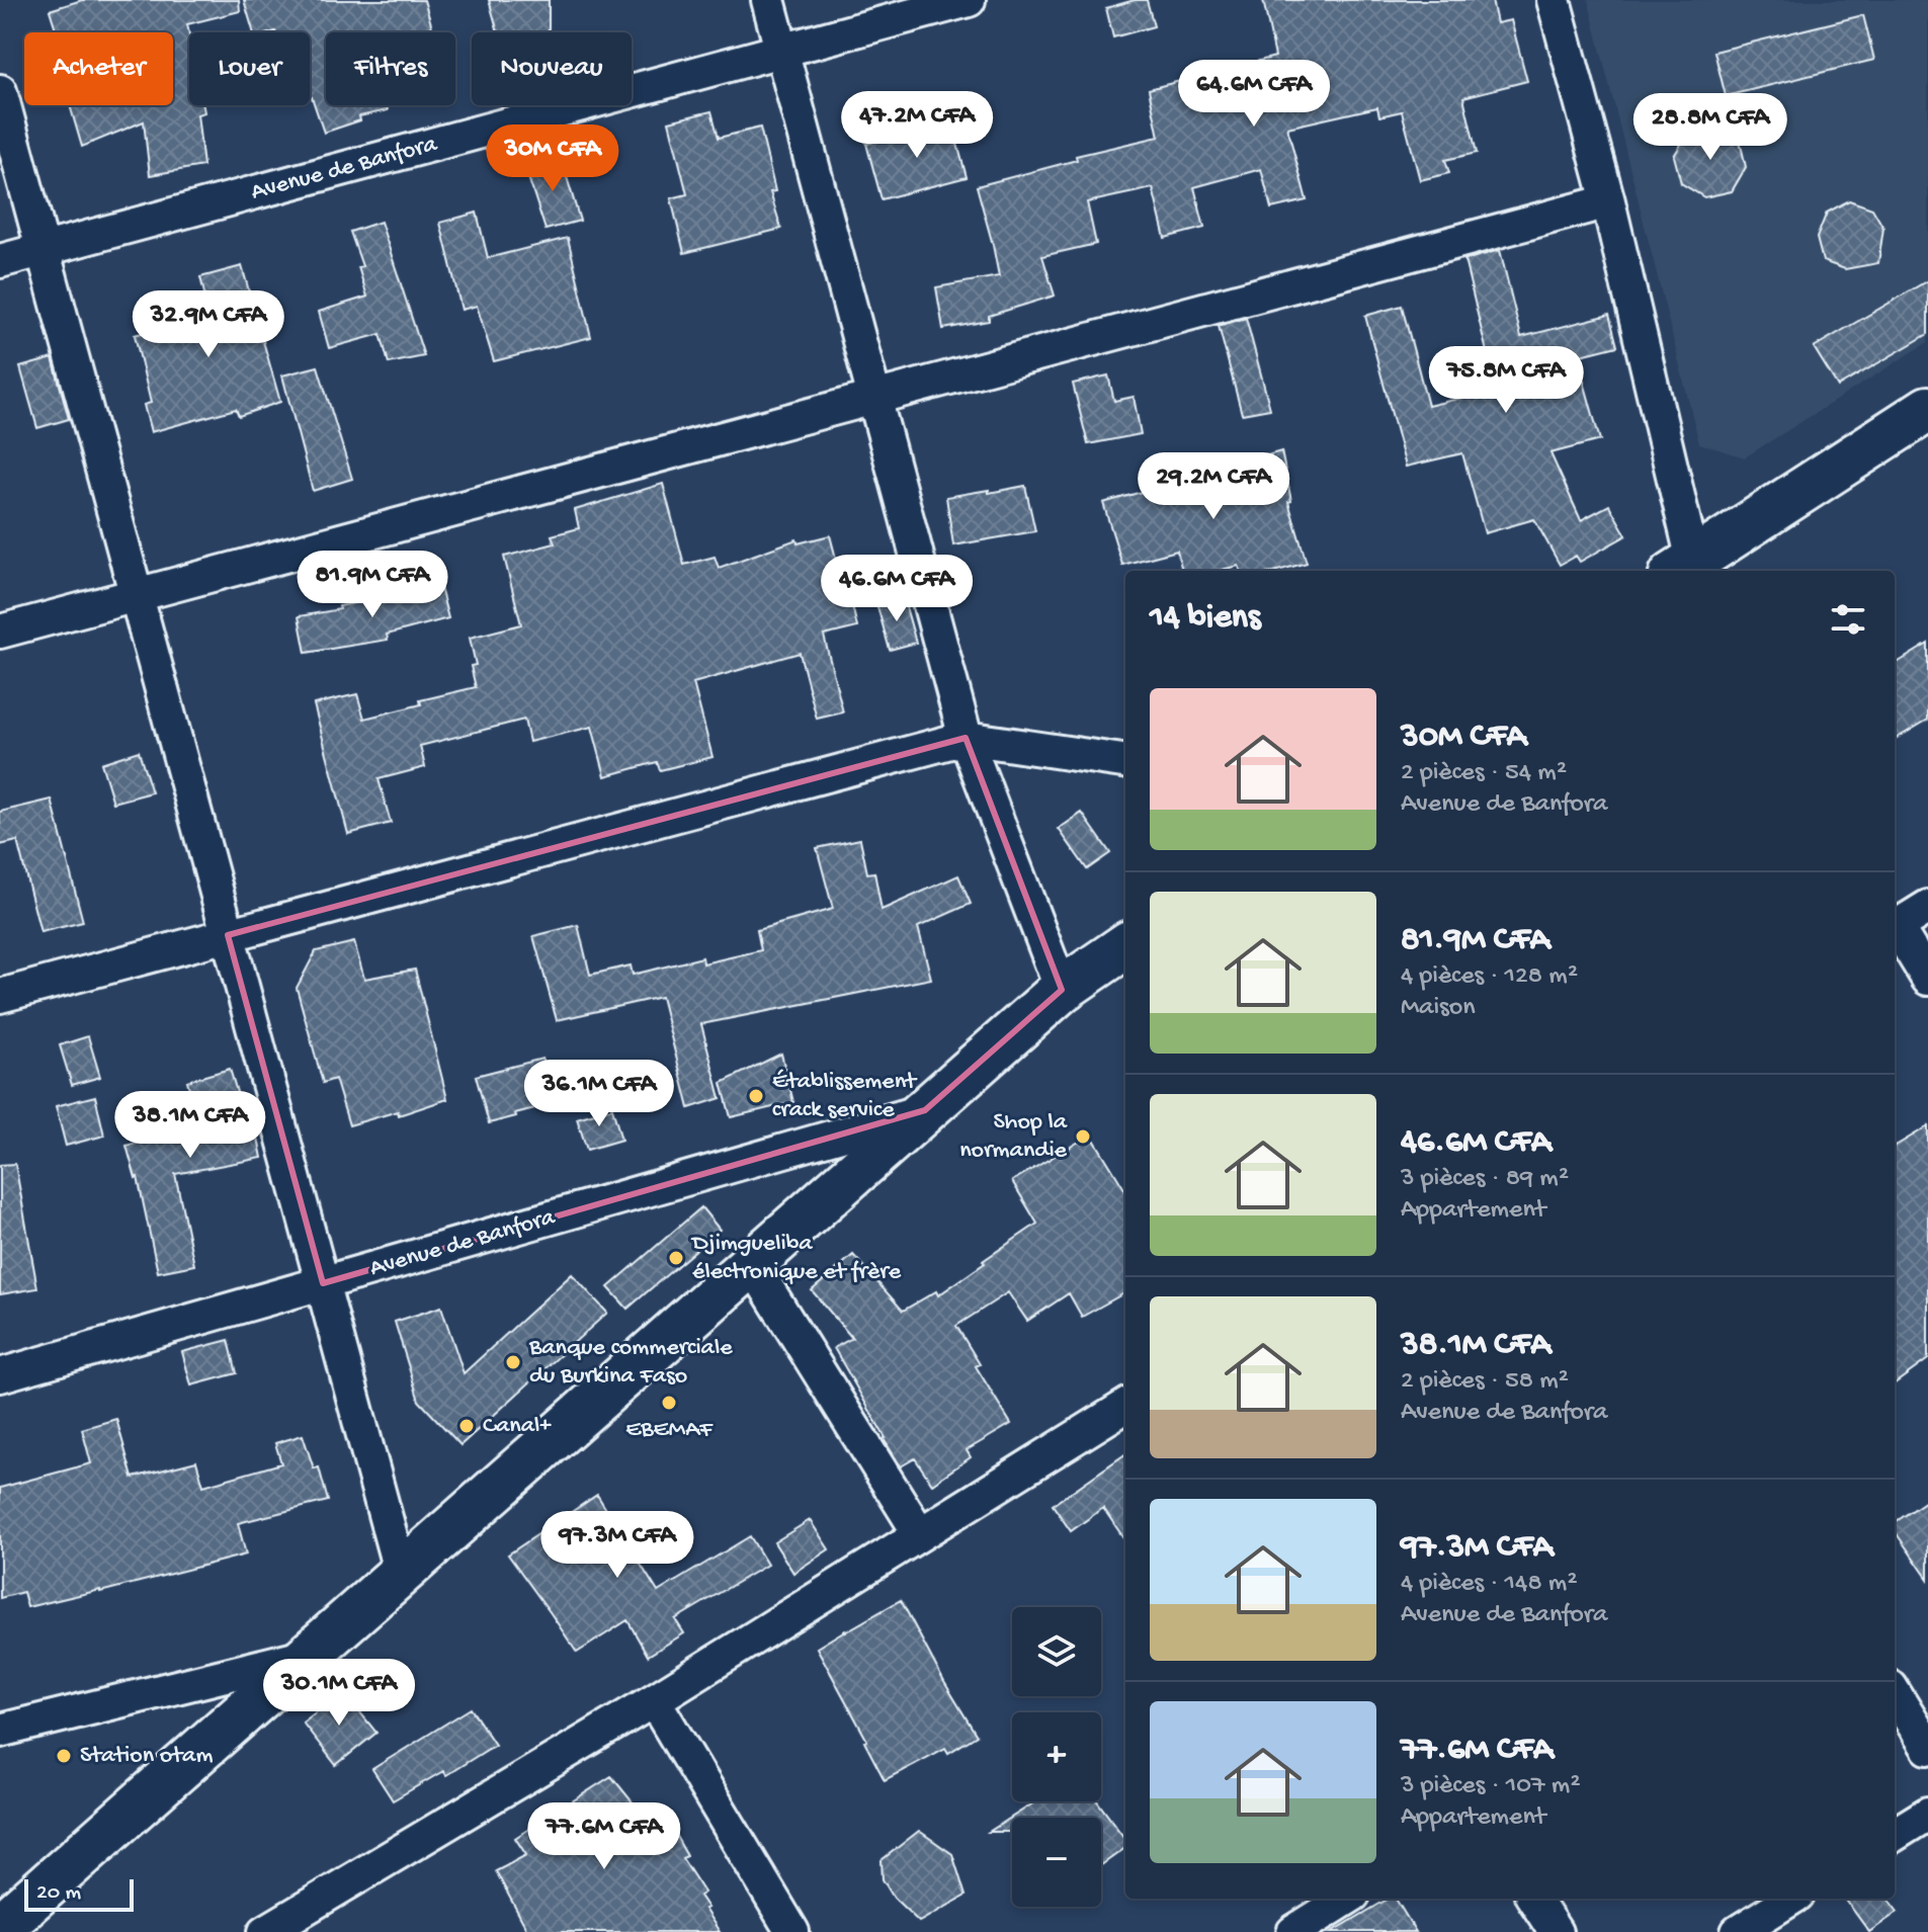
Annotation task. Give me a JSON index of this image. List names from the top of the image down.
{
  "streets": {
    "main road": ["Avenue de Banfora"]
  },
  "places": [
    "Établissement crack service",
    "Shop la normandie",
    "Djimgueliba électronique et frère",
    "Banque commerciale du Burkina Faso",
    "EBEMAF",
    "Canal+",
    "Station otam"
  ],
  "scale_bar": "20 m",
  "page": {
    "chip": [
      "Acheter",
      "Louer",
      "Filtres",
      "Nouveau"
    ],
    "price": [
      "64.6M CFA",
      "47.2M CFA",
      "28.8M CFA",
      "30M CFA",
      "32.9M CFA",
      "75.8M CFA",
      "29.2M CFA",
      "81.9M CFA",
      "46.6M CFA",
      "36.1M CFA",
      "38.1M CFA",
      "97.3M CFA",
      "30.1M CFA",
      "77.6M CFA"
    ],
    "heading": "14 biens",
    "list": [
      {
        "name": "30M CFA",
        "note": "2 pièces · 54 m² · Avenue de Banfora"
      },
      {
        "name": "81.9M CFA",
        "note": "4 pièces · 128 m² · Maison"
      },
      {
        "name": "46.6M CFA",
        "note": "3 pièces · 89 m² · Appartement"
      },
      {
        "name": "38.1M CFA",
        "note": "2 pièces · 58 m² · Avenue de Banfora"
      },
      {
        "name": "97.3M CFA",
        "note": "4 pièces · 148 m² · Avenue de Banfora"
      },
      {
        "name": "77.6M CFA",
        "note": "3 pièces · 107 m² · Appartement"
      }
    ],
    "map_buttons": ["+", "−"],
    "scale": "20 m"
  }
}
